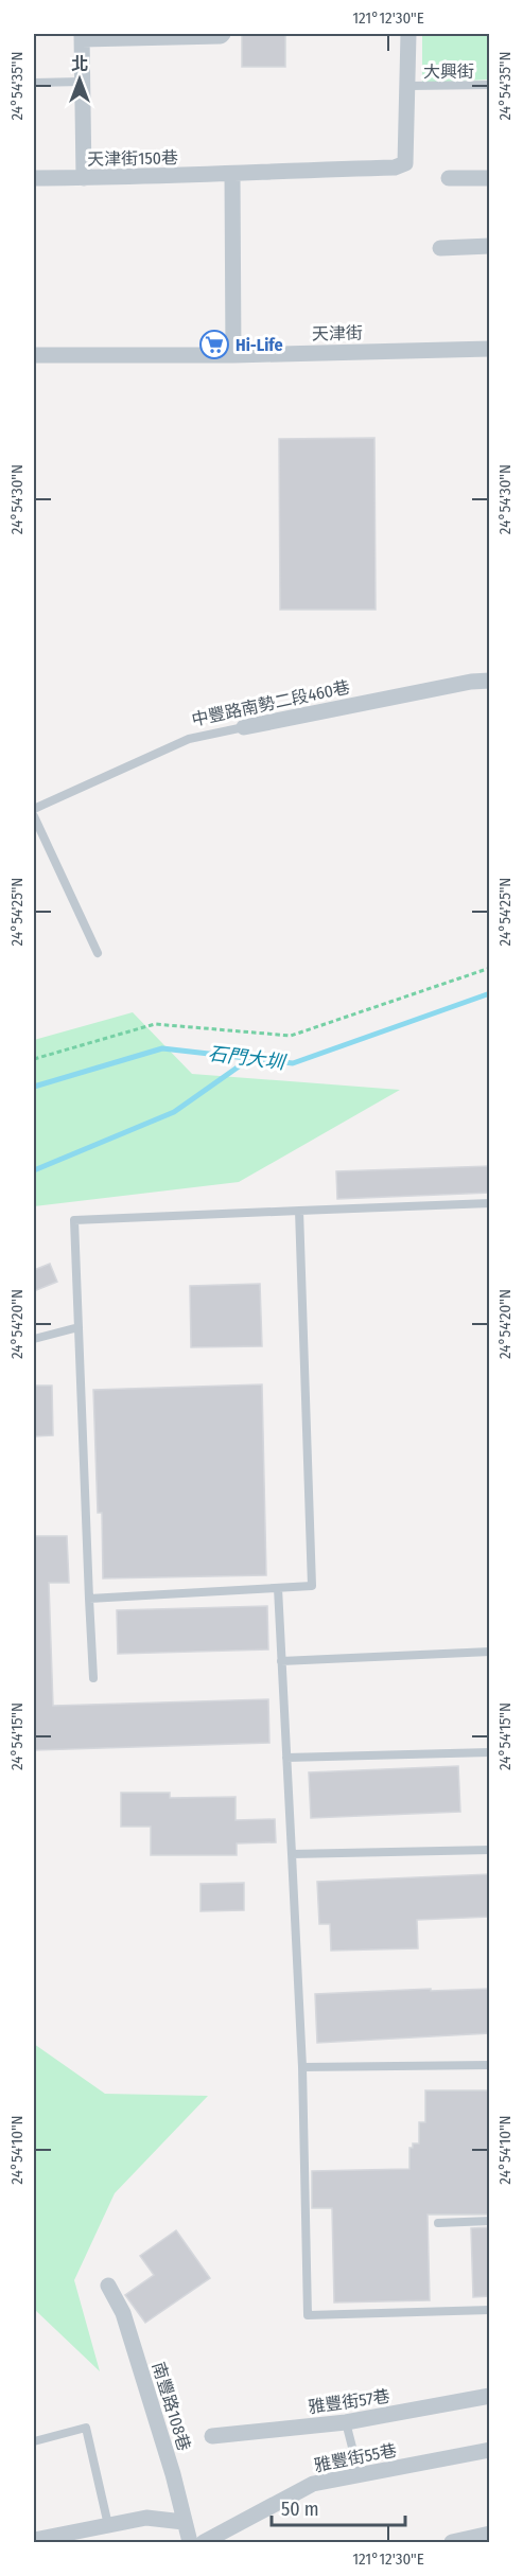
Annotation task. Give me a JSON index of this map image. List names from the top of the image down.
{
  "streets": {
    "street": [
      "天津街150巷",
      "天津街",
      "中豐路南勢二段460巷",
      "雅豐街57巷",
      "南豐路108巷",
      "雅豐街55巷"
    ],
    "lane": ["大興街"]
  },
  "crossings": [
    ["大興街", "天津街150巷"]
  ],
  "water": ["石門大圳"],
  "places": {
    "supermarket": ["Hi-Life"]
  },
  "scale_bar": "50 m",
  "north": "top",
  "coordinates": [
    "121°12'30\"E",
    "24°54'35\"N",
    "24°54'30\"N",
    "24°54'25\"N",
    "24°54'20\"N",
    "24°54'15\"N",
    "24°54'10\"N"
  ]
}
